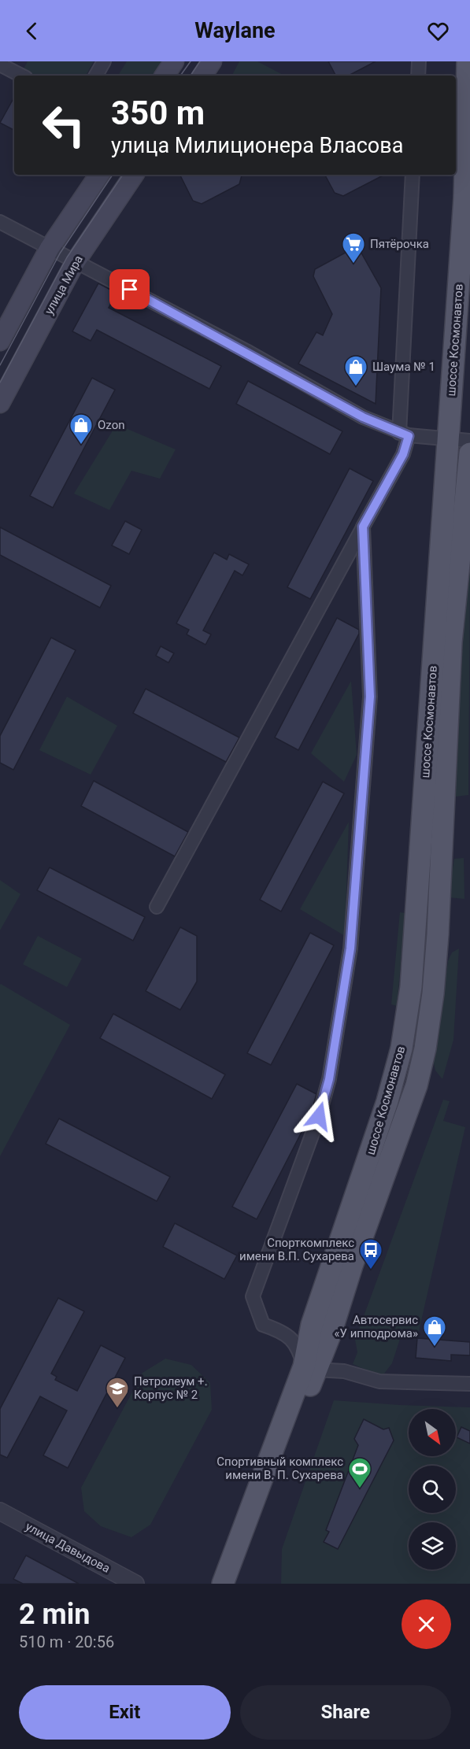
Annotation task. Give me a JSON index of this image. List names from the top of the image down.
{
  "streets": {
    "main road": ["улица Мира", "шоссе Космонавтов"],
    "street": ["улица Давыдова"]
  },
  "places": {
    "supermarket": ["Пятёрочка"],
    "shop": ["Шаума № 1", "Ozon", "Автосервис «У ипподрома»"],
    "bus stop": ["Спорткомплекс имени В.П. Сухарева"],
    "school or university": ["Петролеум +. Корпус № 2"],
    "sports": ["Спортивный комплекс имени В. П. Сухарева"]
  },
  "north": "bottom right",
  "page": {
    "header": "Waylane",
    "turn": ["350 m", "улица Милиционера Власова"],
    "heading": ["2 min", "510 m · 20:56"],
    "buttons": ["Exit", "Share"]
  }
}
